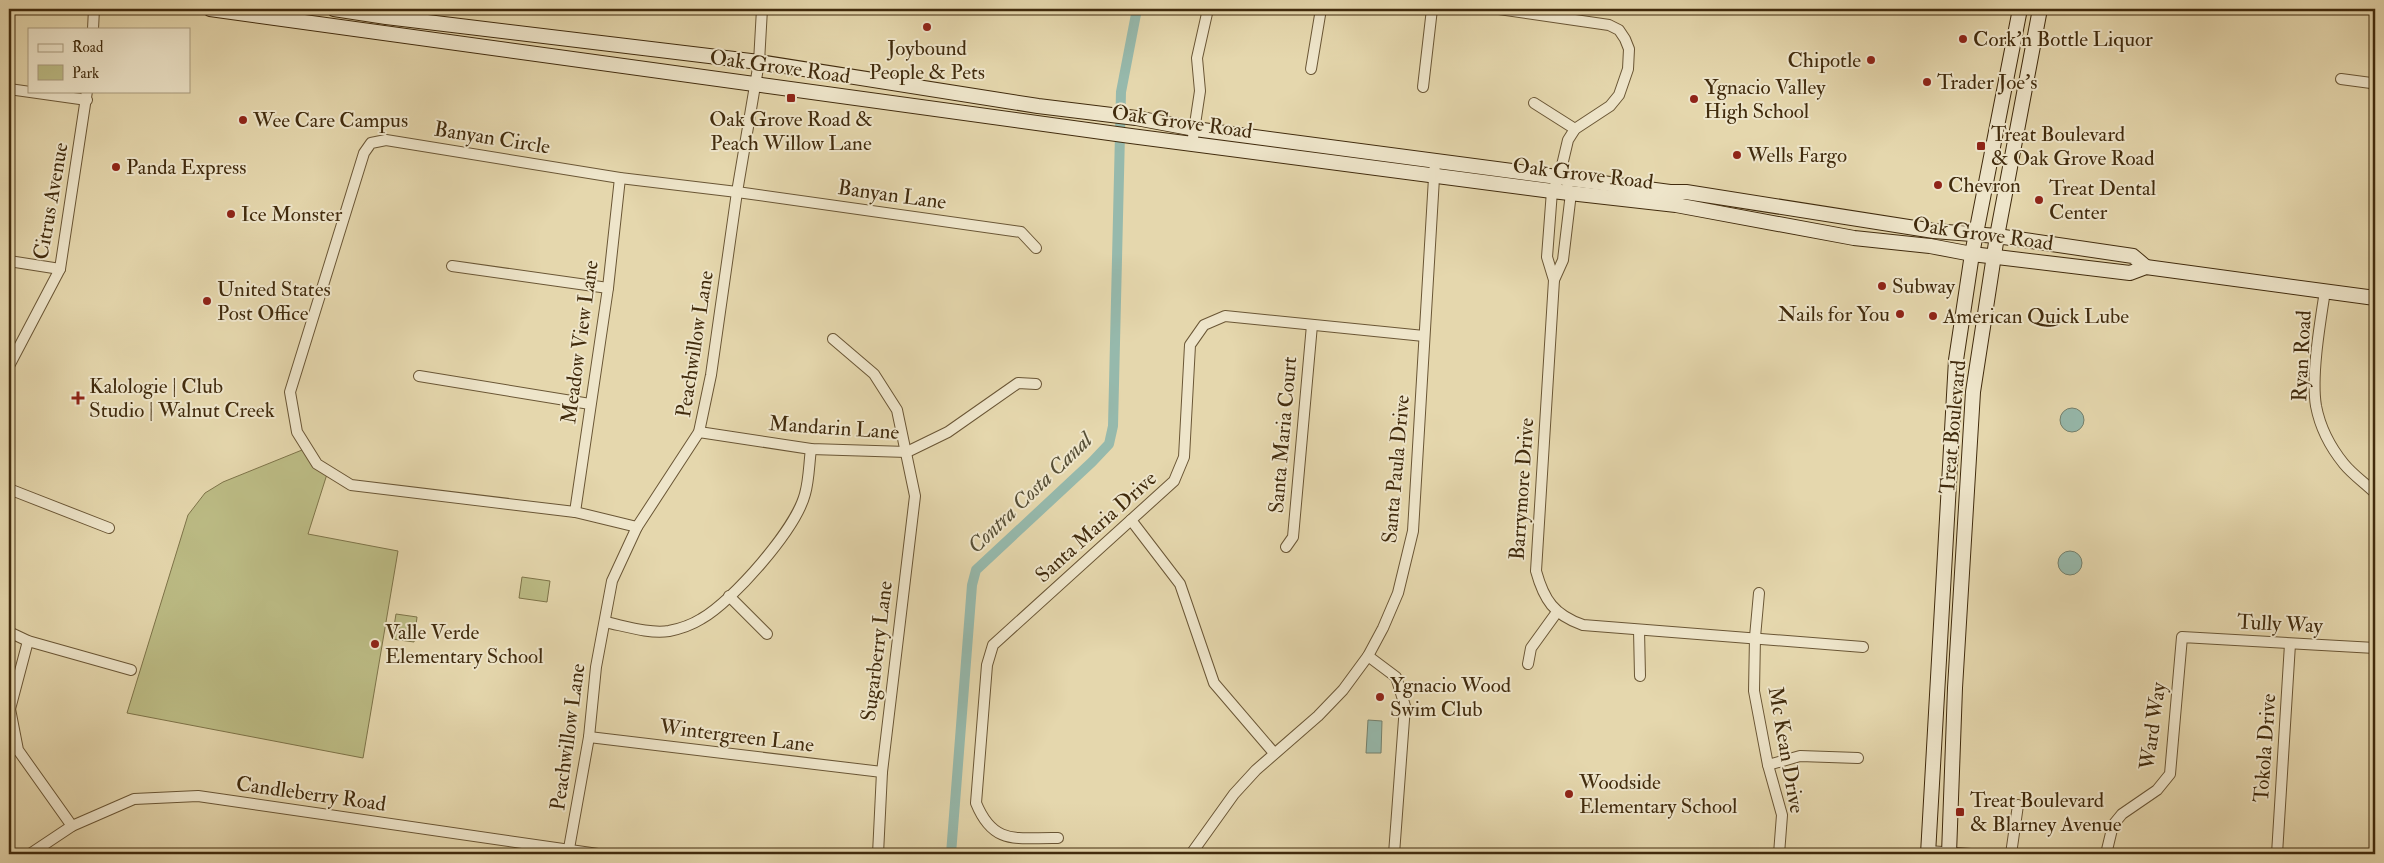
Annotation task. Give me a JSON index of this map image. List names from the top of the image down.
{
  "streets": {
    "main road": ["Oak Grove Road", "Treat Boulevard"],
    "street": [
      "Banyan Circle",
      "Banyan Lane",
      "Citrus Avenue",
      "Meadow View Lane",
      "Peachwillow Lane",
      "Ryan Road",
      "Mandarin Lane",
      "Santa Maria Court",
      "Santa Paula Drive",
      "Barrymore Drive",
      "Santa Maria Drive",
      "Tully Way",
      "Sugarberry Lane",
      "Ward Way",
      "Wintergreen Lane",
      "Tokola Drive",
      "Mc Kean Drive",
      "Candleberry Road"
    ]
  },
  "crossings": [
    ["Oak Grove Road", "Peachwillow Lane"],
    ["Oak Grove Road", "Ryan Road"],
    ["Oak Grove Road", "Treat Boulevard"],
    ["Oak Grove Road", "Santa Paula Drive"],
    ["Oak Grove Road", "Barrymore Drive"],
    ["Banyan Circle", "Banyan Lane"],
    ["Banyan Circle", "Meadow View Lane"],
    ["Banyan Circle", "Peachwillow Lane"],
    ["Banyan Lane", "Peachwillow Lane"],
    ["Peachwillow Lane", "Mandarin Lane"],
    ["Peachwillow Lane", "Wintergreen Lane"],
    ["Peachwillow Lane", "Candleberry Road"],
    ["Mandarin Lane", "Sugarberry Lane"],
    ["Santa Maria Court", "Santa Maria Drive"],
    ["Santa Paula Drive", "Santa Maria Drive"],
    ["Barrymore Drive", "Mc Kean Drive"],
    ["Tully Way", "Ward Way"],
    ["Tully Way", "Tokola Drive"],
    ["Sugarberry Lane", "Wintergreen Lane"]
  ],
  "water": ["Contra Costa Canal"],
  "places": {
    "other": [
      "Joybound People & Pets",
      "Cork'n Bottle Liquor",
      "Chipotle",
      "Trader Joe's",
      "Ygnacio Valley High School",
      "Wee Care Campus",
      "Wells Fargo",
      "Panda Express",
      "Chevron",
      "Treat Dental Center",
      "Ice Monster",
      "Subway",
      "United States Post Office",
      "Nails for You",
      "American Quick Lube",
      "Valle Verde Elementary School",
      "Ygnacio Wood Swim Club",
      "Woodside Elementary School"
    ],
    "transit": ["Oak Grove Road & Peach Willow Lane", "Treat Boulevard & Oak Grove Road", "Treat Boulevard & Blarney Avenue"],
    "health": ["Kalologie | Club Studio | Walnut Creek"]
  },
  "legend": ["Road", "Park"]
}
